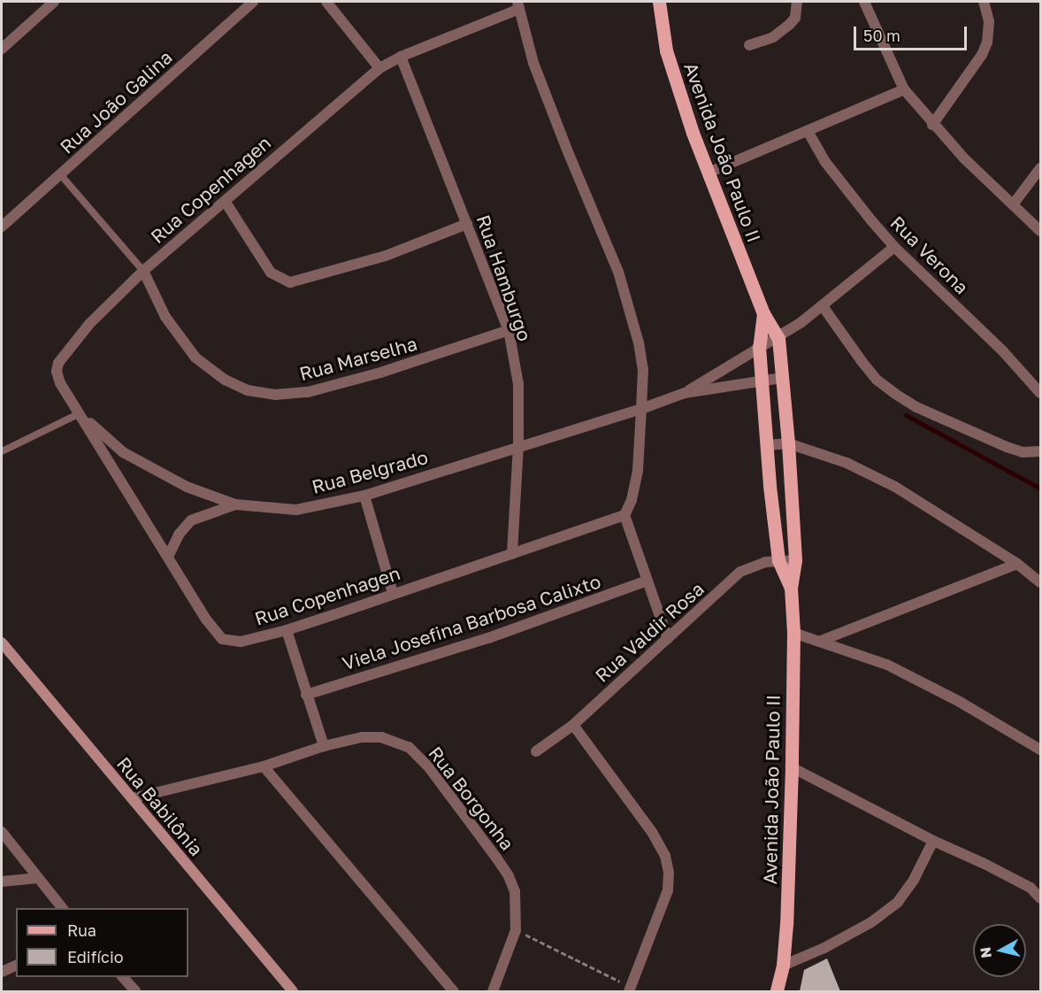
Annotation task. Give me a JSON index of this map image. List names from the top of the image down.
{
  "streets": {
    "main road": ["Avenida João Paulo II"],
    "street": [
      "Rua João Galina",
      "Rua Copenhagen",
      "Rua Verona",
      "Rua Hamburgo",
      "Rua Marselha",
      "Rua Belgrado",
      "Viela Josefina Barbosa Calixto",
      "Rua Valdir Rosa",
      "Rua Borgonha",
      "Rua Babilônia"
    ]
  },
  "crossings": [
    ["Rua João Galina", "Rua Marselha"],
    ["Avenida João Paulo II", "Rua Belgrado"],
    ["Avenida João Paulo II", "Rua Valdir Rosa"],
    ["Rua Copenhagen", "Rua Hamburgo"],
    ["Rua Copenhagen", "Rua Marselha"],
    ["Rua Copenhagen", "Rua Belgrado"],
    ["Rua Verona", "Rua Belgrado"],
    ["Rua Hamburgo", "Rua Marselha"],
    ["Rua Hamburgo", "Rua Belgrado"],
    ["Rua Borgonha", "Rua Babilônia"]
  ],
  "legend": ["Rua", "Edifício"],
  "scale_bar": "50 m",
  "north": "left"
}
